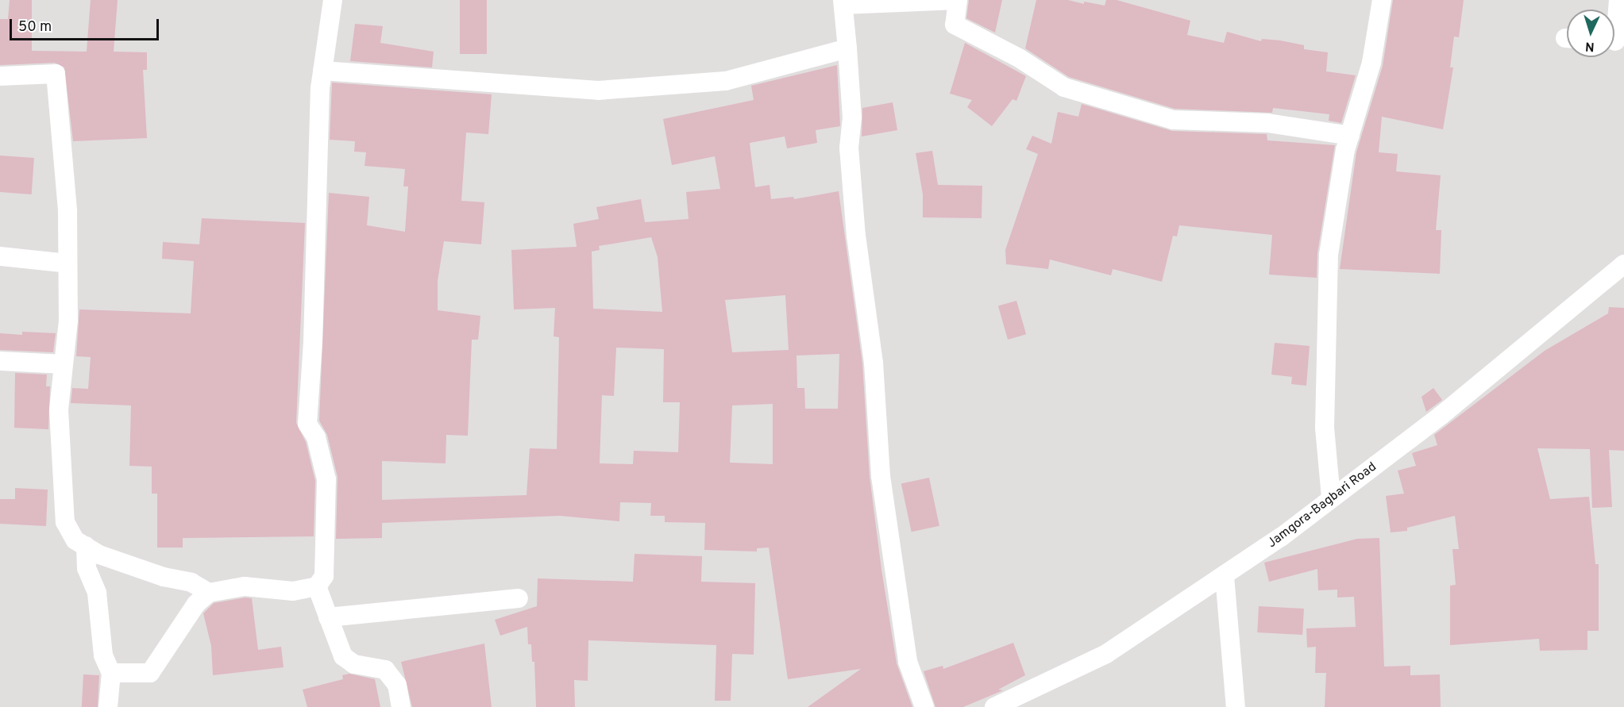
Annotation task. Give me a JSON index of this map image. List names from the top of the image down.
{
  "streets": {
    "street": ["Jamgora-Bagbari Road"]
  },
  "scale_bar": "50 m",
  "north": "bottom"
}
